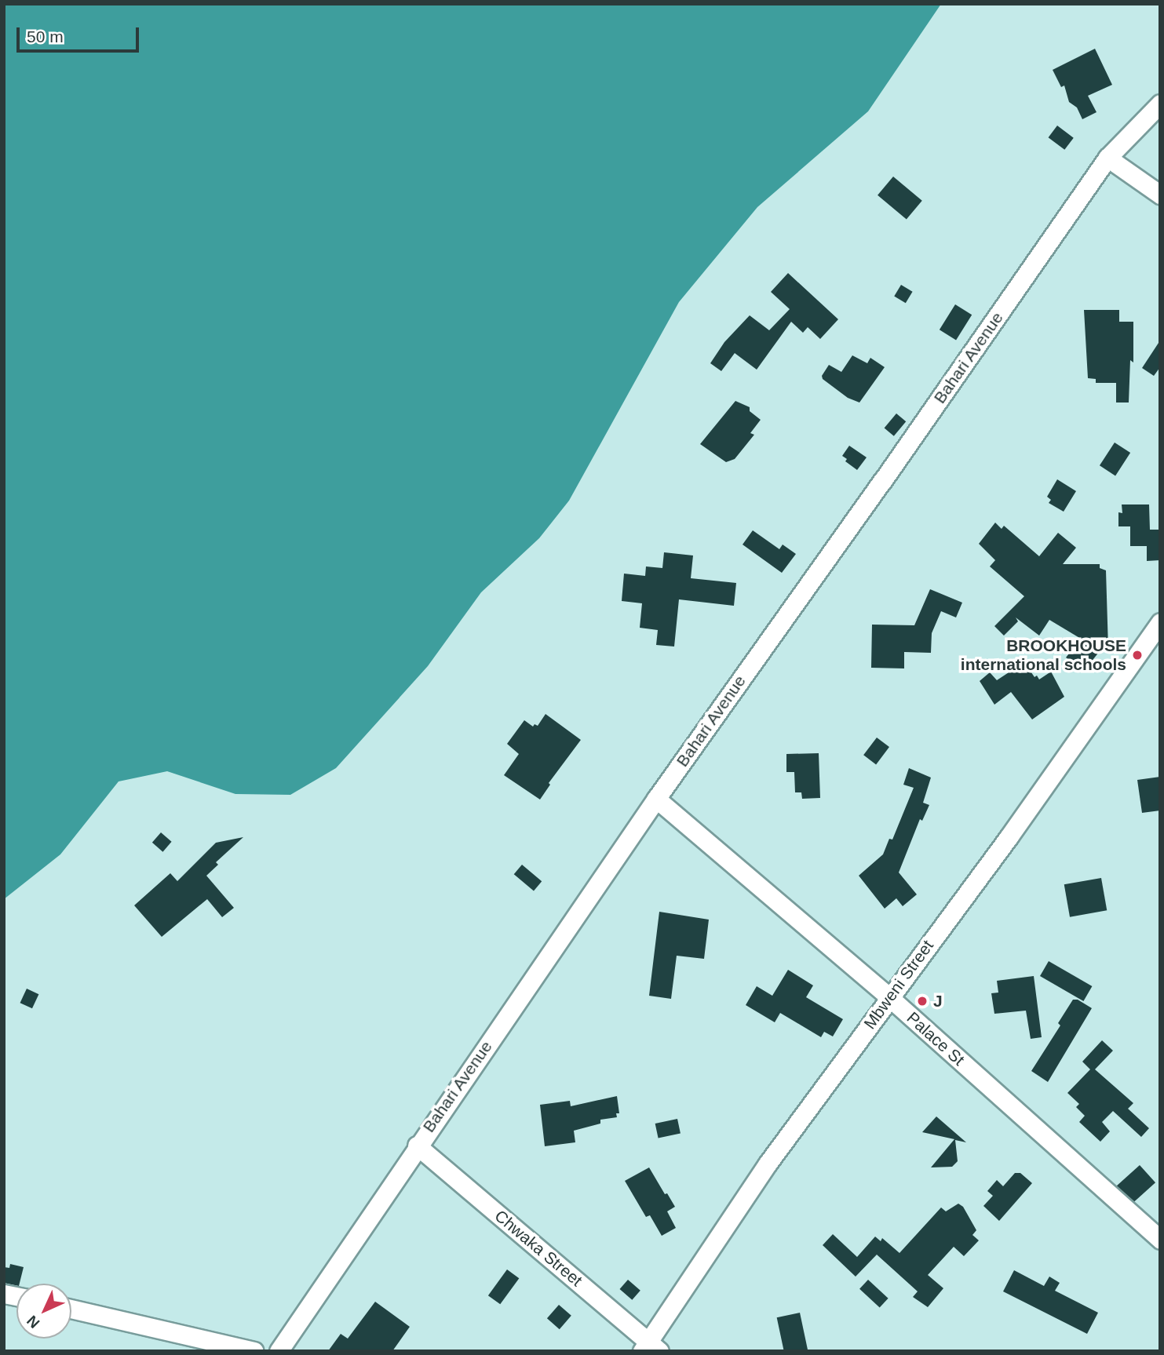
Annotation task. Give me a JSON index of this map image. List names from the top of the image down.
{
  "streets": {
    "street": [
      "Bahari Avenue",
      "Mbweni Street",
      "Palace St",
      "Chwaka Street"
    ]
  },
  "crossings": [
    ["Bahari Avenue", "Palace St"],
    ["Bahari Avenue", "Chwaka Street"],
    ["Mbweni Street", "Palace St"],
    ["Mbweni Street", "Chwaka Street"]
  ],
  "places": ["BROOKHOUSE international schools", "J"],
  "scale_bar": "50 m",
  "north": "bottom left"
}
